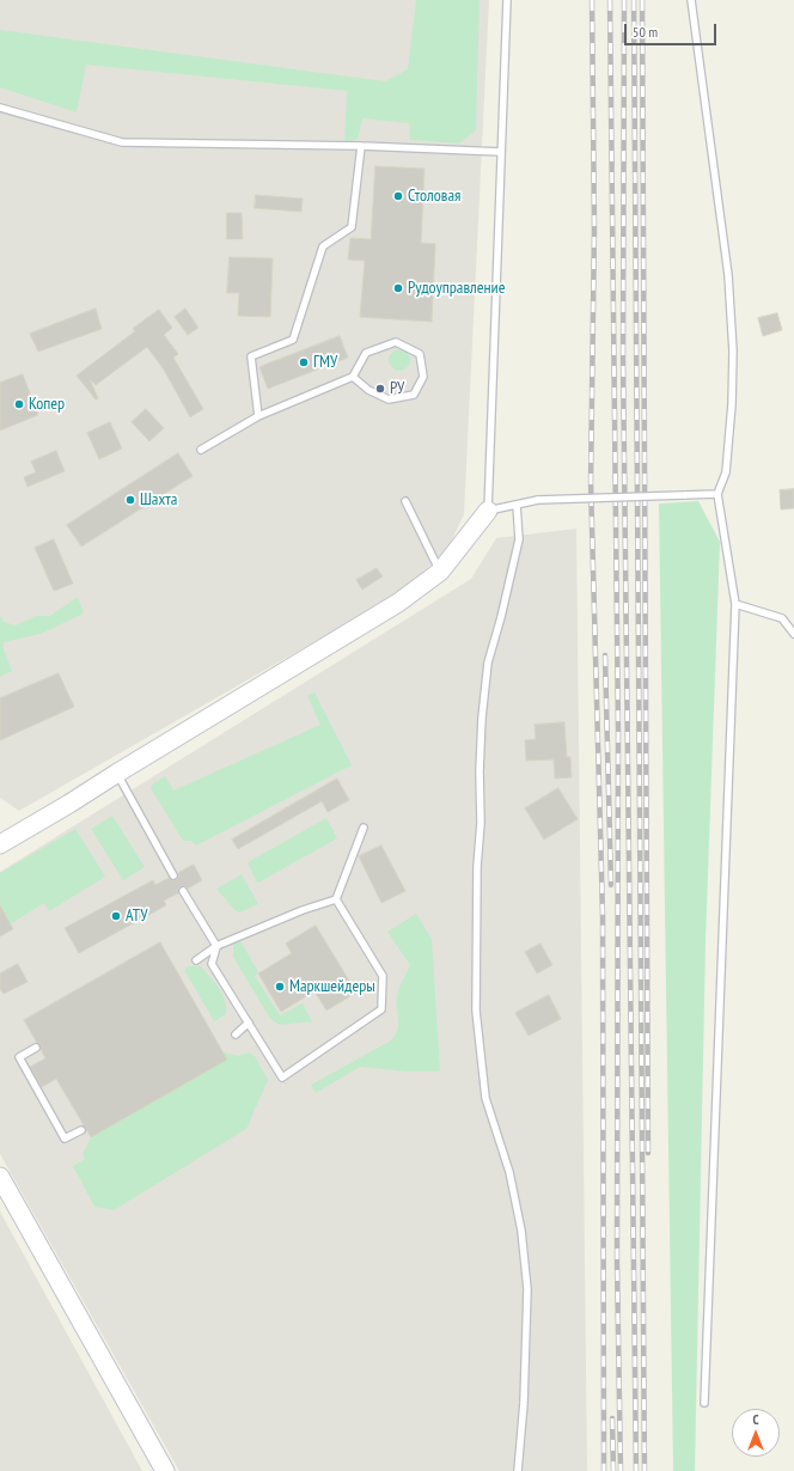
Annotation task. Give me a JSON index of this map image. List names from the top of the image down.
{
  "places": [
    "Столовая",
    "Рудоуправление",
    "ГМУ",
    "РУ",
    "Копер",
    "Шахта",
    "АТУ",
    "Маркшейдеры"
  ],
  "scale_bar": "50 m",
  "north": "top"
}
